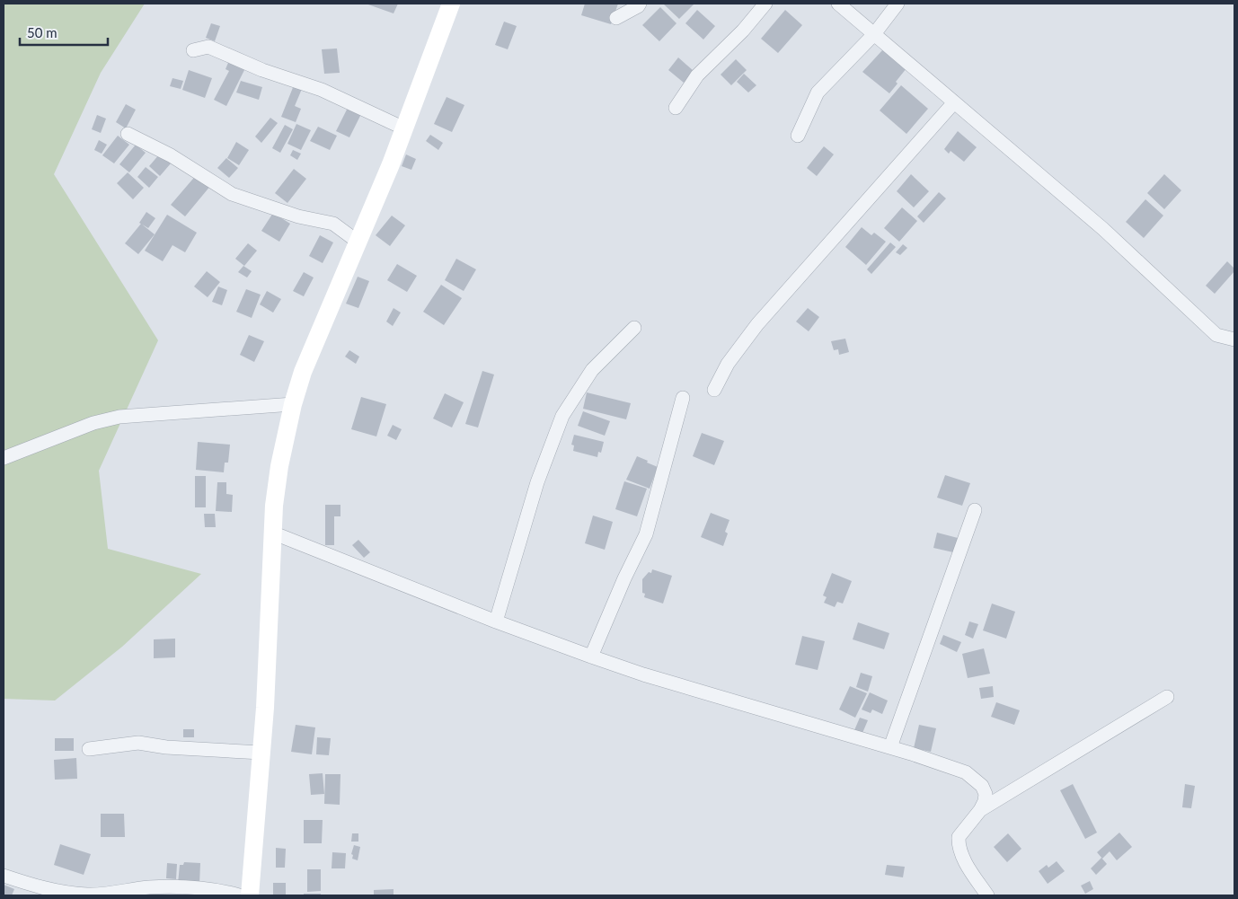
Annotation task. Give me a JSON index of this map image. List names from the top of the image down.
{
  "scale_bar": "50 m"
}
